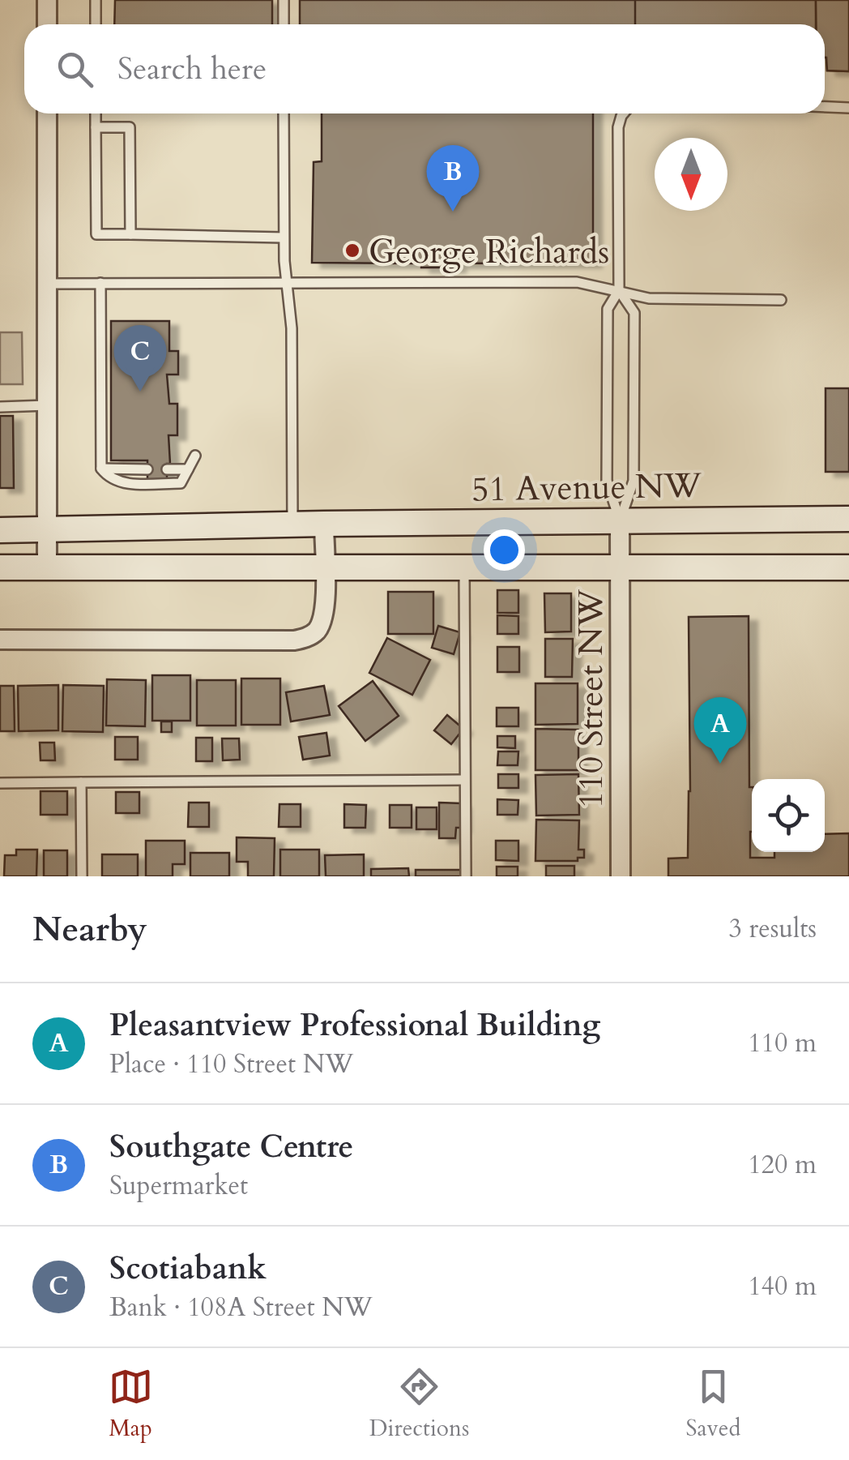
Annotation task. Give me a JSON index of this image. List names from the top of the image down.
{
  "streets": {
    "main road": ["51 Avenue NW"],
    "street": ["110 Street NW"]
  },
  "crossings": [
    ["51 Avenue NW", "110 Street NW"]
  ],
  "places": ["George Richards"],
  "north": "bottom",
  "page": {
    "search": "Search here",
    "pins": ["B", "C", "A"],
    "heading": ["Nearby", "3 results"],
    "list": [
      {
        "mark": "A",
        "name": "Pleasantview Professional Building",
        "note": "Place · 110 Street NW",
        "value": "110 m"
      },
      {
        "mark": "B",
        "name": "Southgate Centre",
        "note": "Supermarket",
        "value": "120 m"
      },
      {
        "mark": "C",
        "name": "Scotiabank",
        "note": "Bank · 108A Street NW",
        "value": "140 m"
      }
    ],
    "nav": ["Map", "Directions", "Saved"]
  }
}
